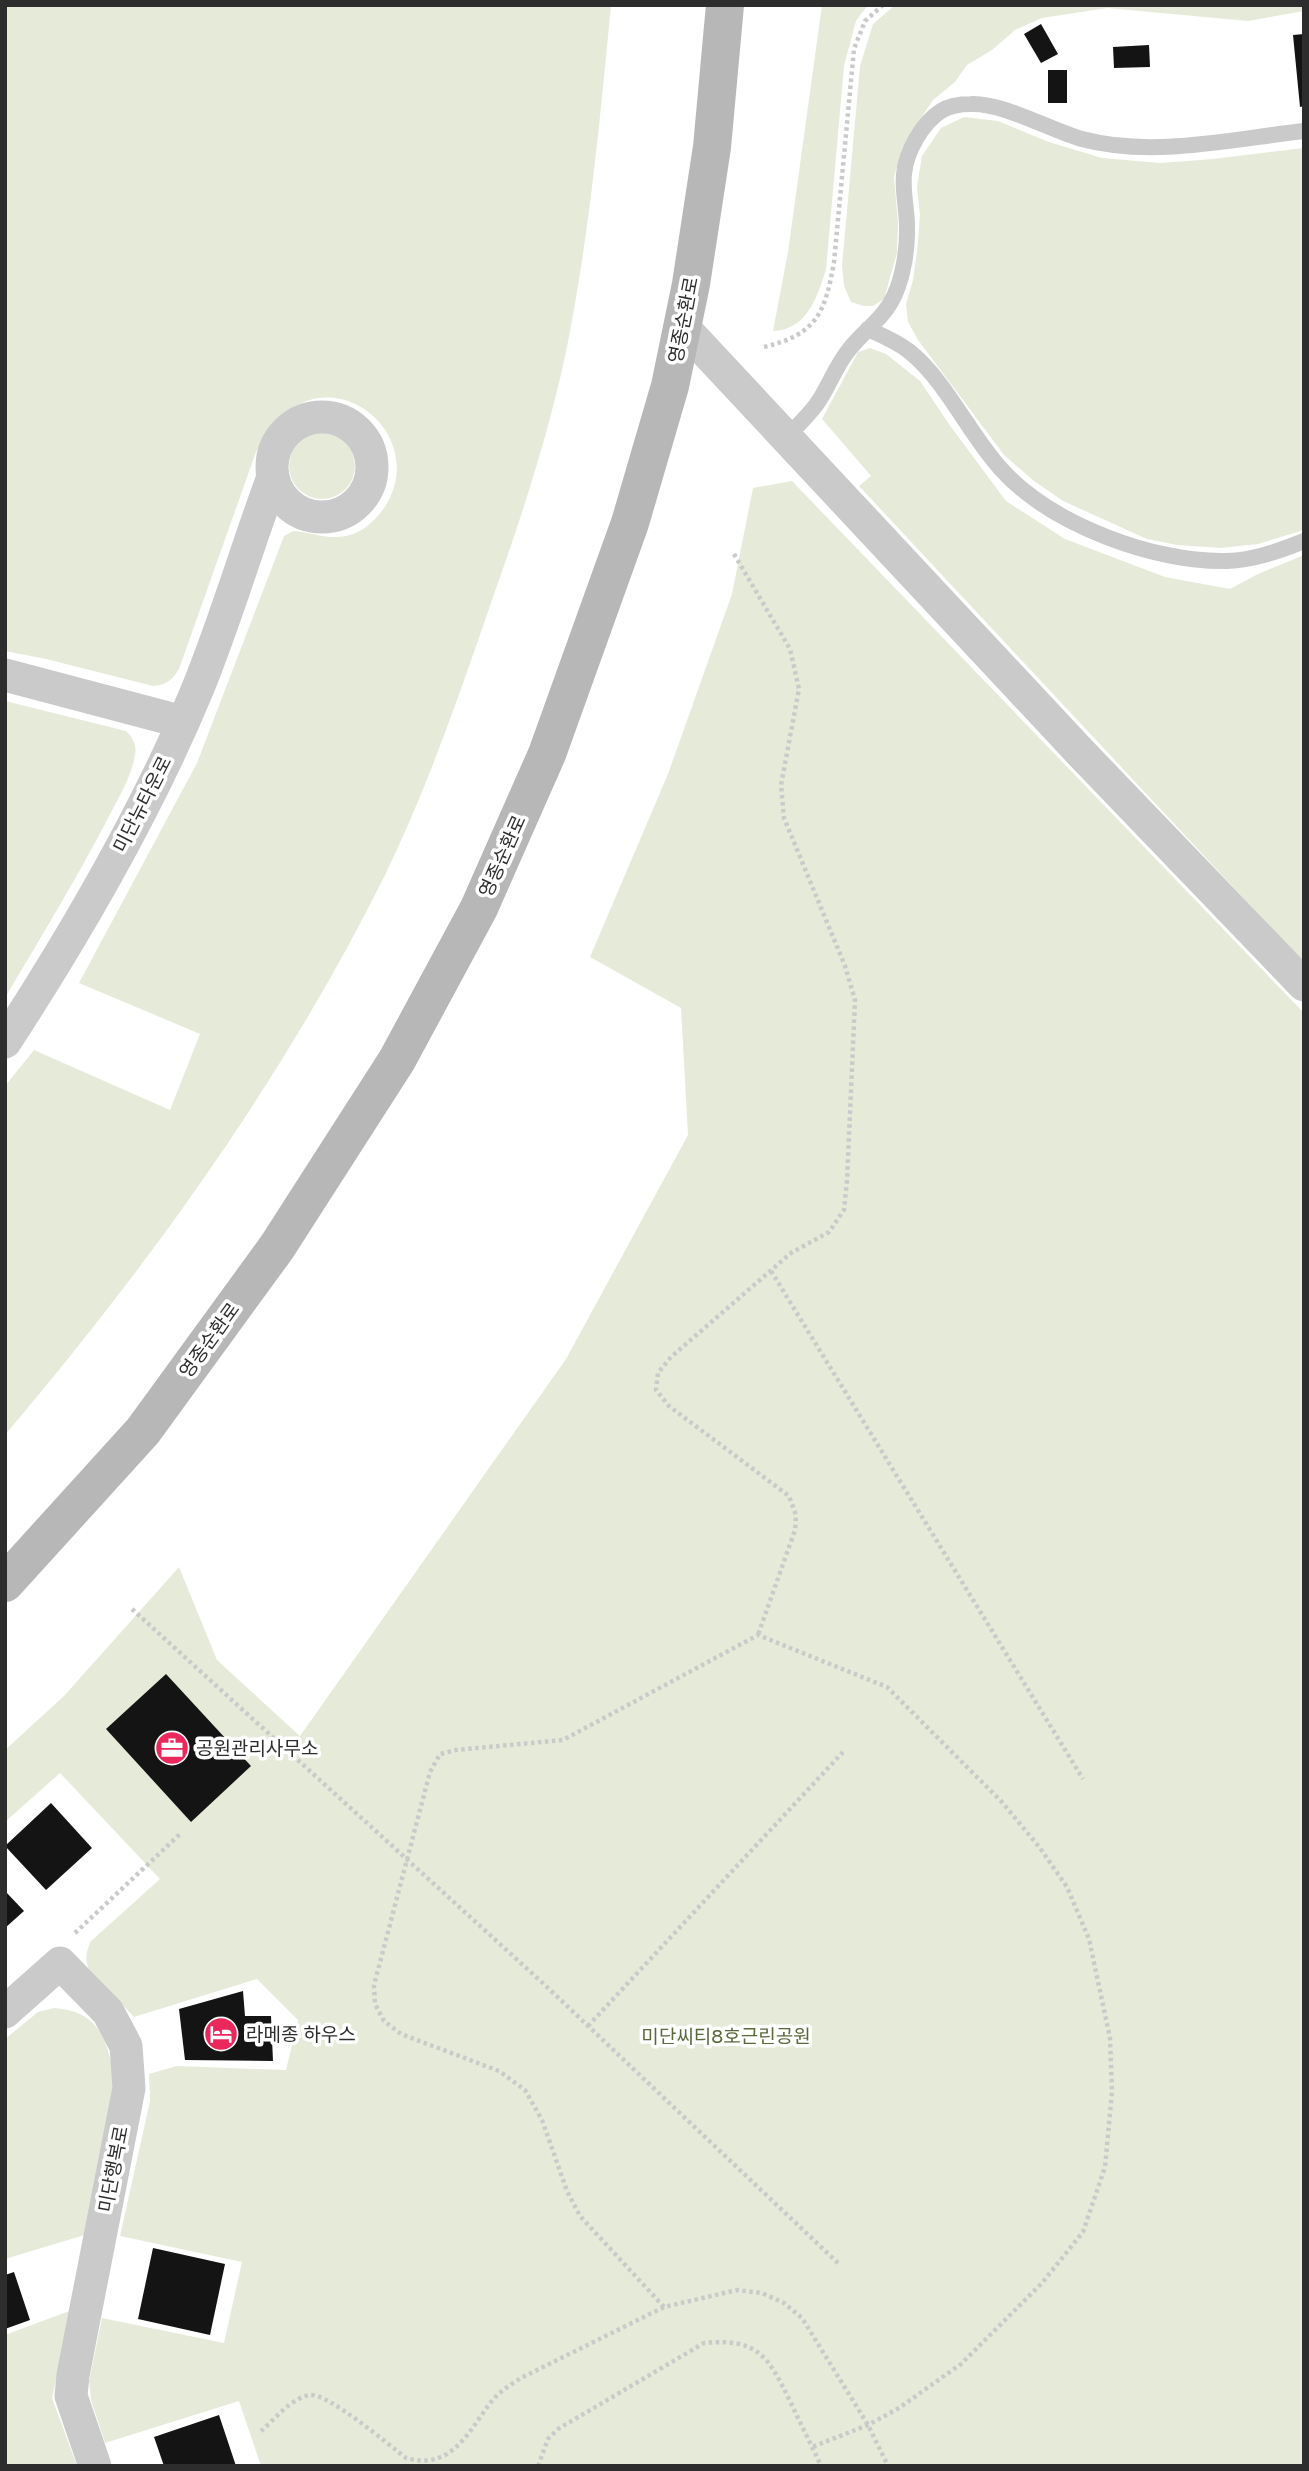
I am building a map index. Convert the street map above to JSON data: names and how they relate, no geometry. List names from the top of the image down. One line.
{"streets":{"main road":["영종순환로"],"street":["미단뉴타운로","미단행복로"]},"parks":["미단씨티8호근린공원"],"places":{"office":["공원관리사무소"],"hotel":["라메종 하우스"]}}
